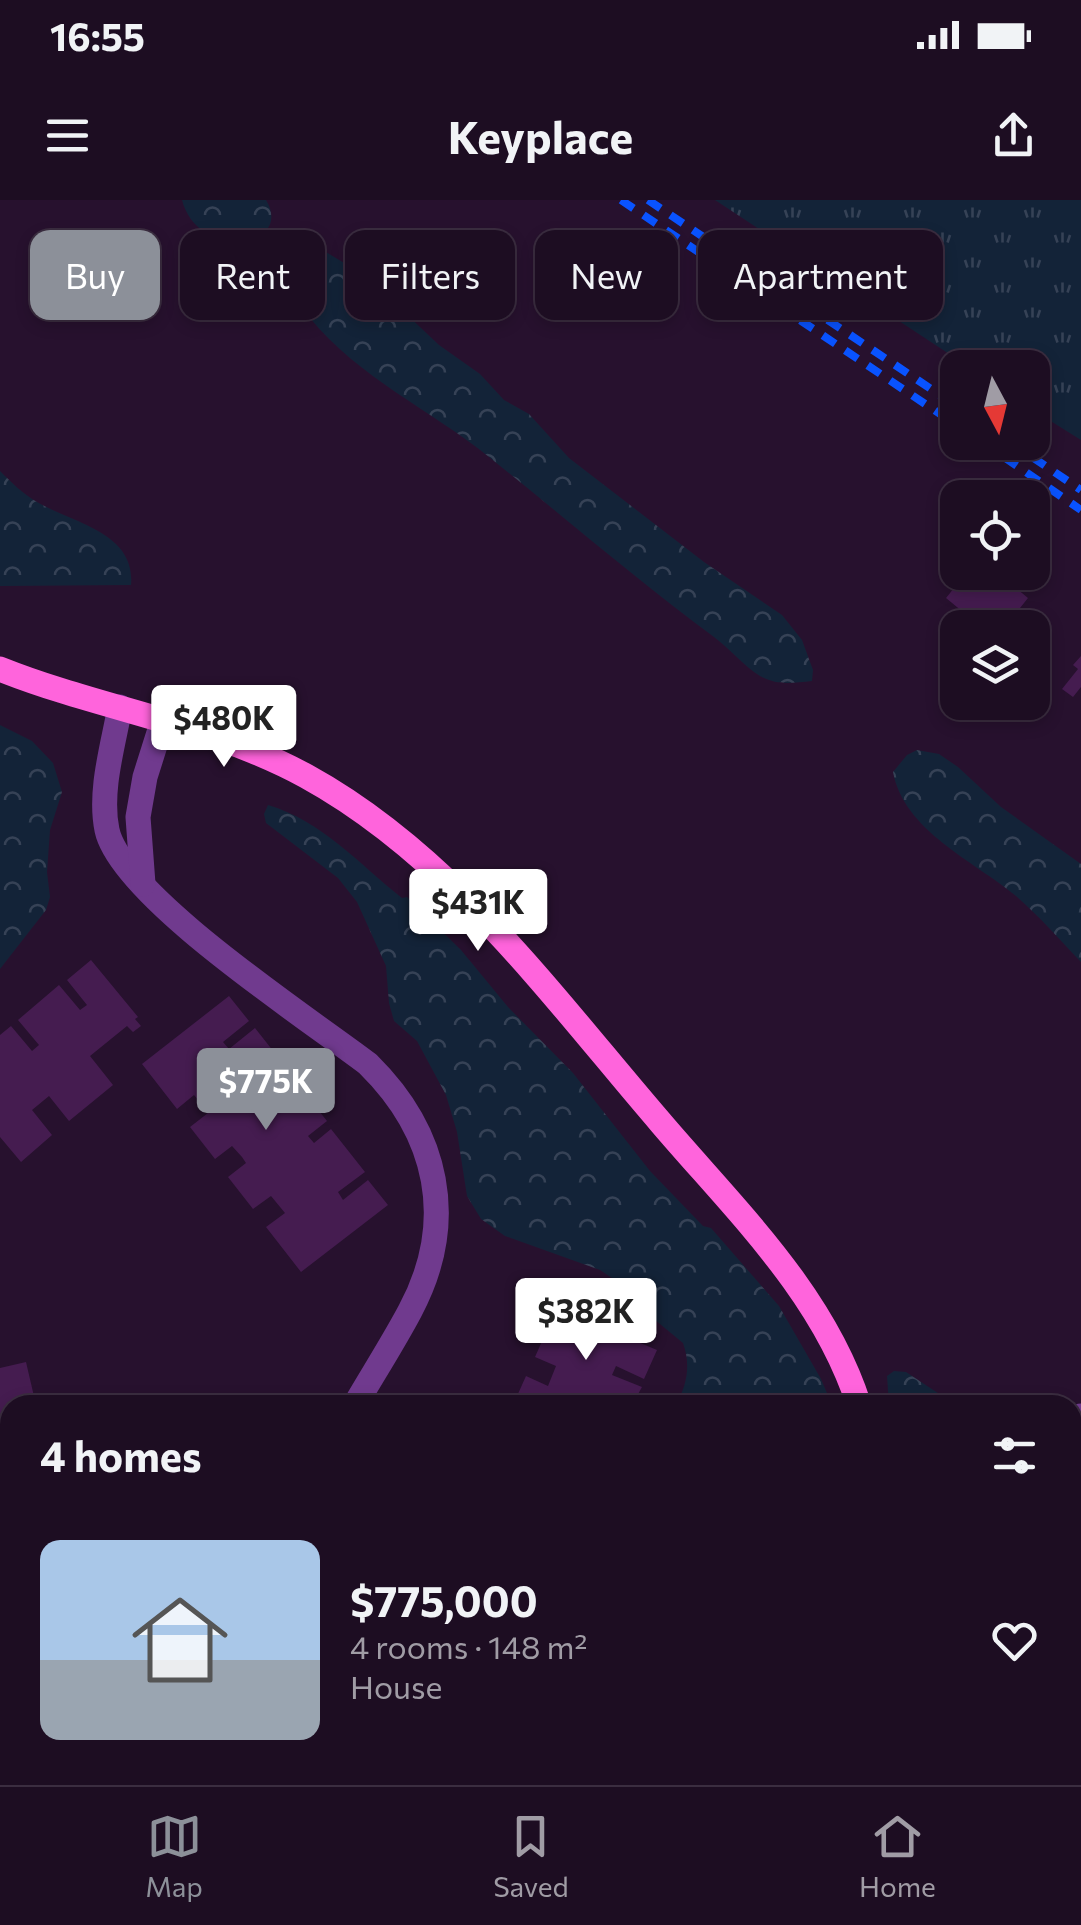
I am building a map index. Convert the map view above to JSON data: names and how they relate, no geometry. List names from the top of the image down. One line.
{"north":"bottom","page":{"status":"16:55","header":"Keyplace","chip":["Buy","Rent","Filters","New","Apartment"],"price":["$480K","$431K","$775K","$382K"],"heading":"4 homes","list":[{"name":"$775,000","note":"4 rooms · 148 m² · House"}],"tabs":["Map","Saved","Home"]}}
